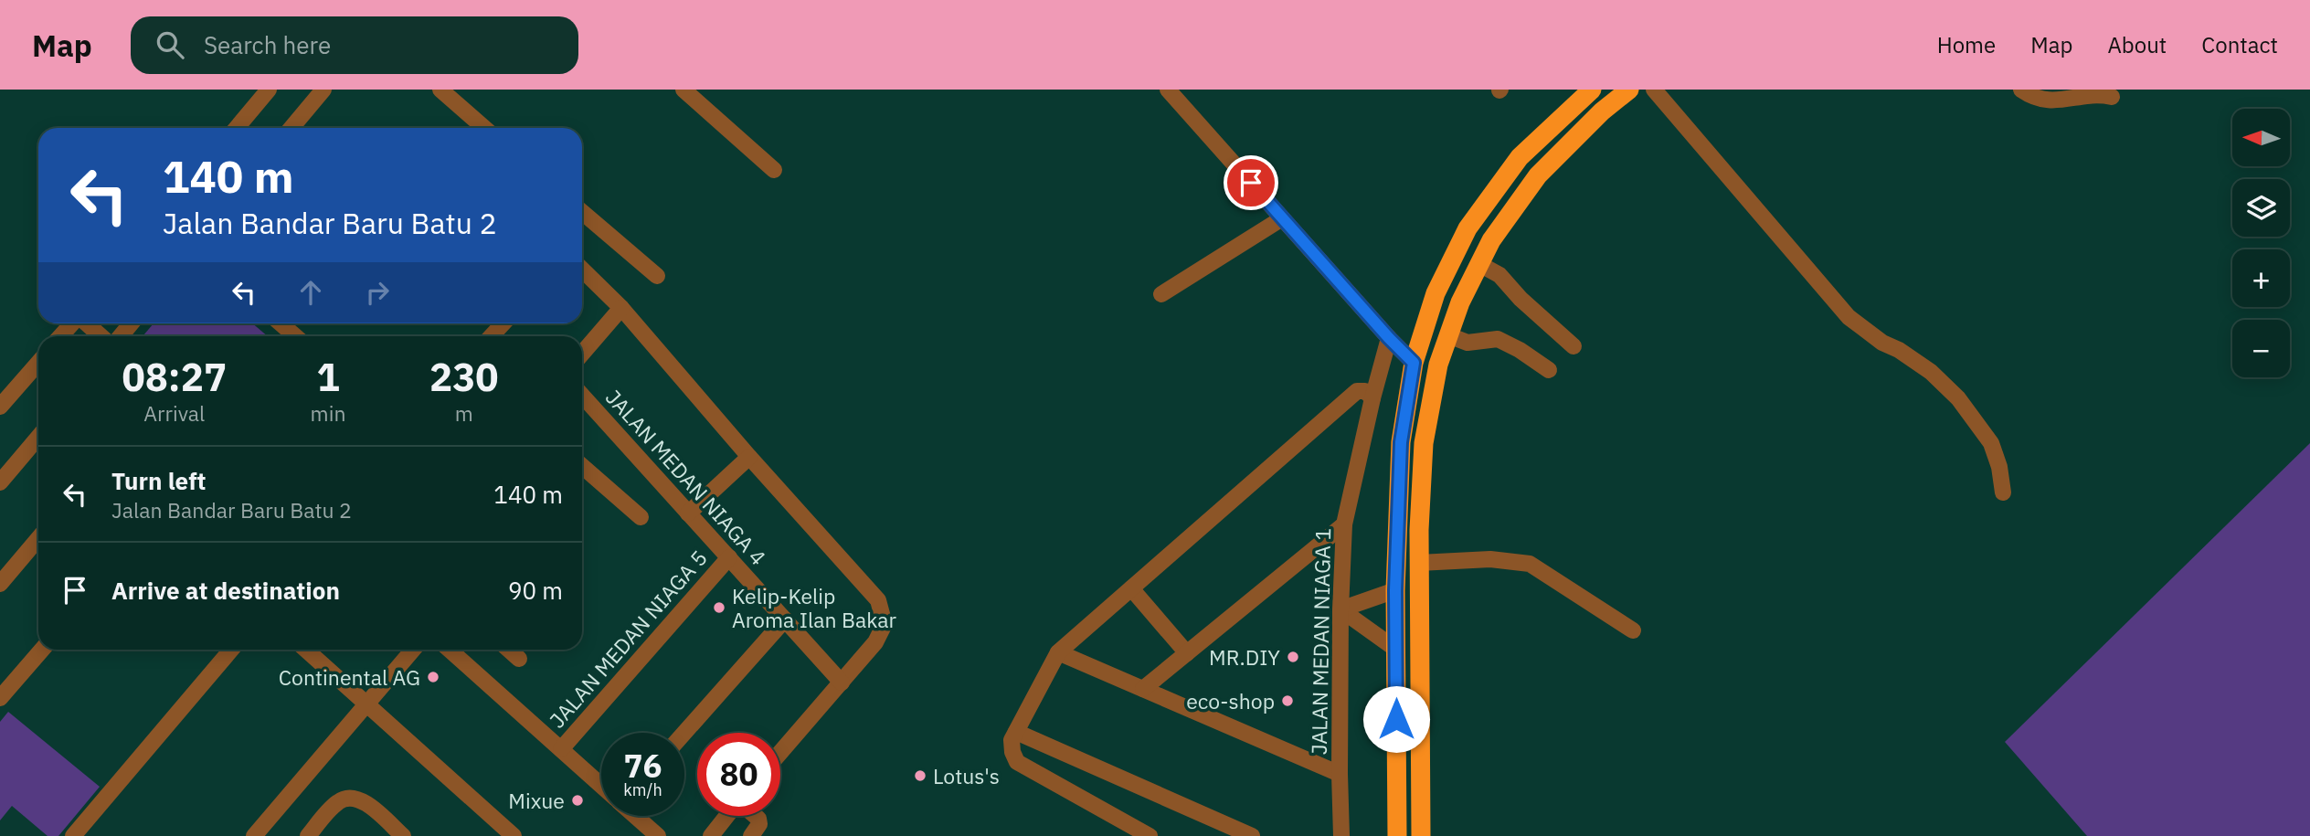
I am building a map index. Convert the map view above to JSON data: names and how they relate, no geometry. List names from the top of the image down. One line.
{"streets":{"street":["JALAN MEDAN NIAGA 4","JALAN MEDAN NIAGA 5","JALAN MEDAN NIAGA 1"]},"crossings":[["JALAN MEDAN NIAGA 4","JALAN MEDAN NIAGA 5"]],"places":["Kelip-Kelip Aroma Ilan Bakar","MR.DIY","Continental AG","eco-shop","Lotus's","Mixue"],"north":"left","page":{"header":"Map","search":"Search here","nav":["Home","Map","About","Contact"],"map_buttons":["+","−"],"turn":["140 m","Jalan Bandar Baru Batu 2"],"eta":["08:27","Arrival","1","min","230","m"],"list":[{"name":"Turn left","note":"Jalan Bandar Baru Batu 2","value":"140 m"},{"name":"Arrive at destination","value":"90 m"}],"speed":"76 km/h","limit":"80"}}
